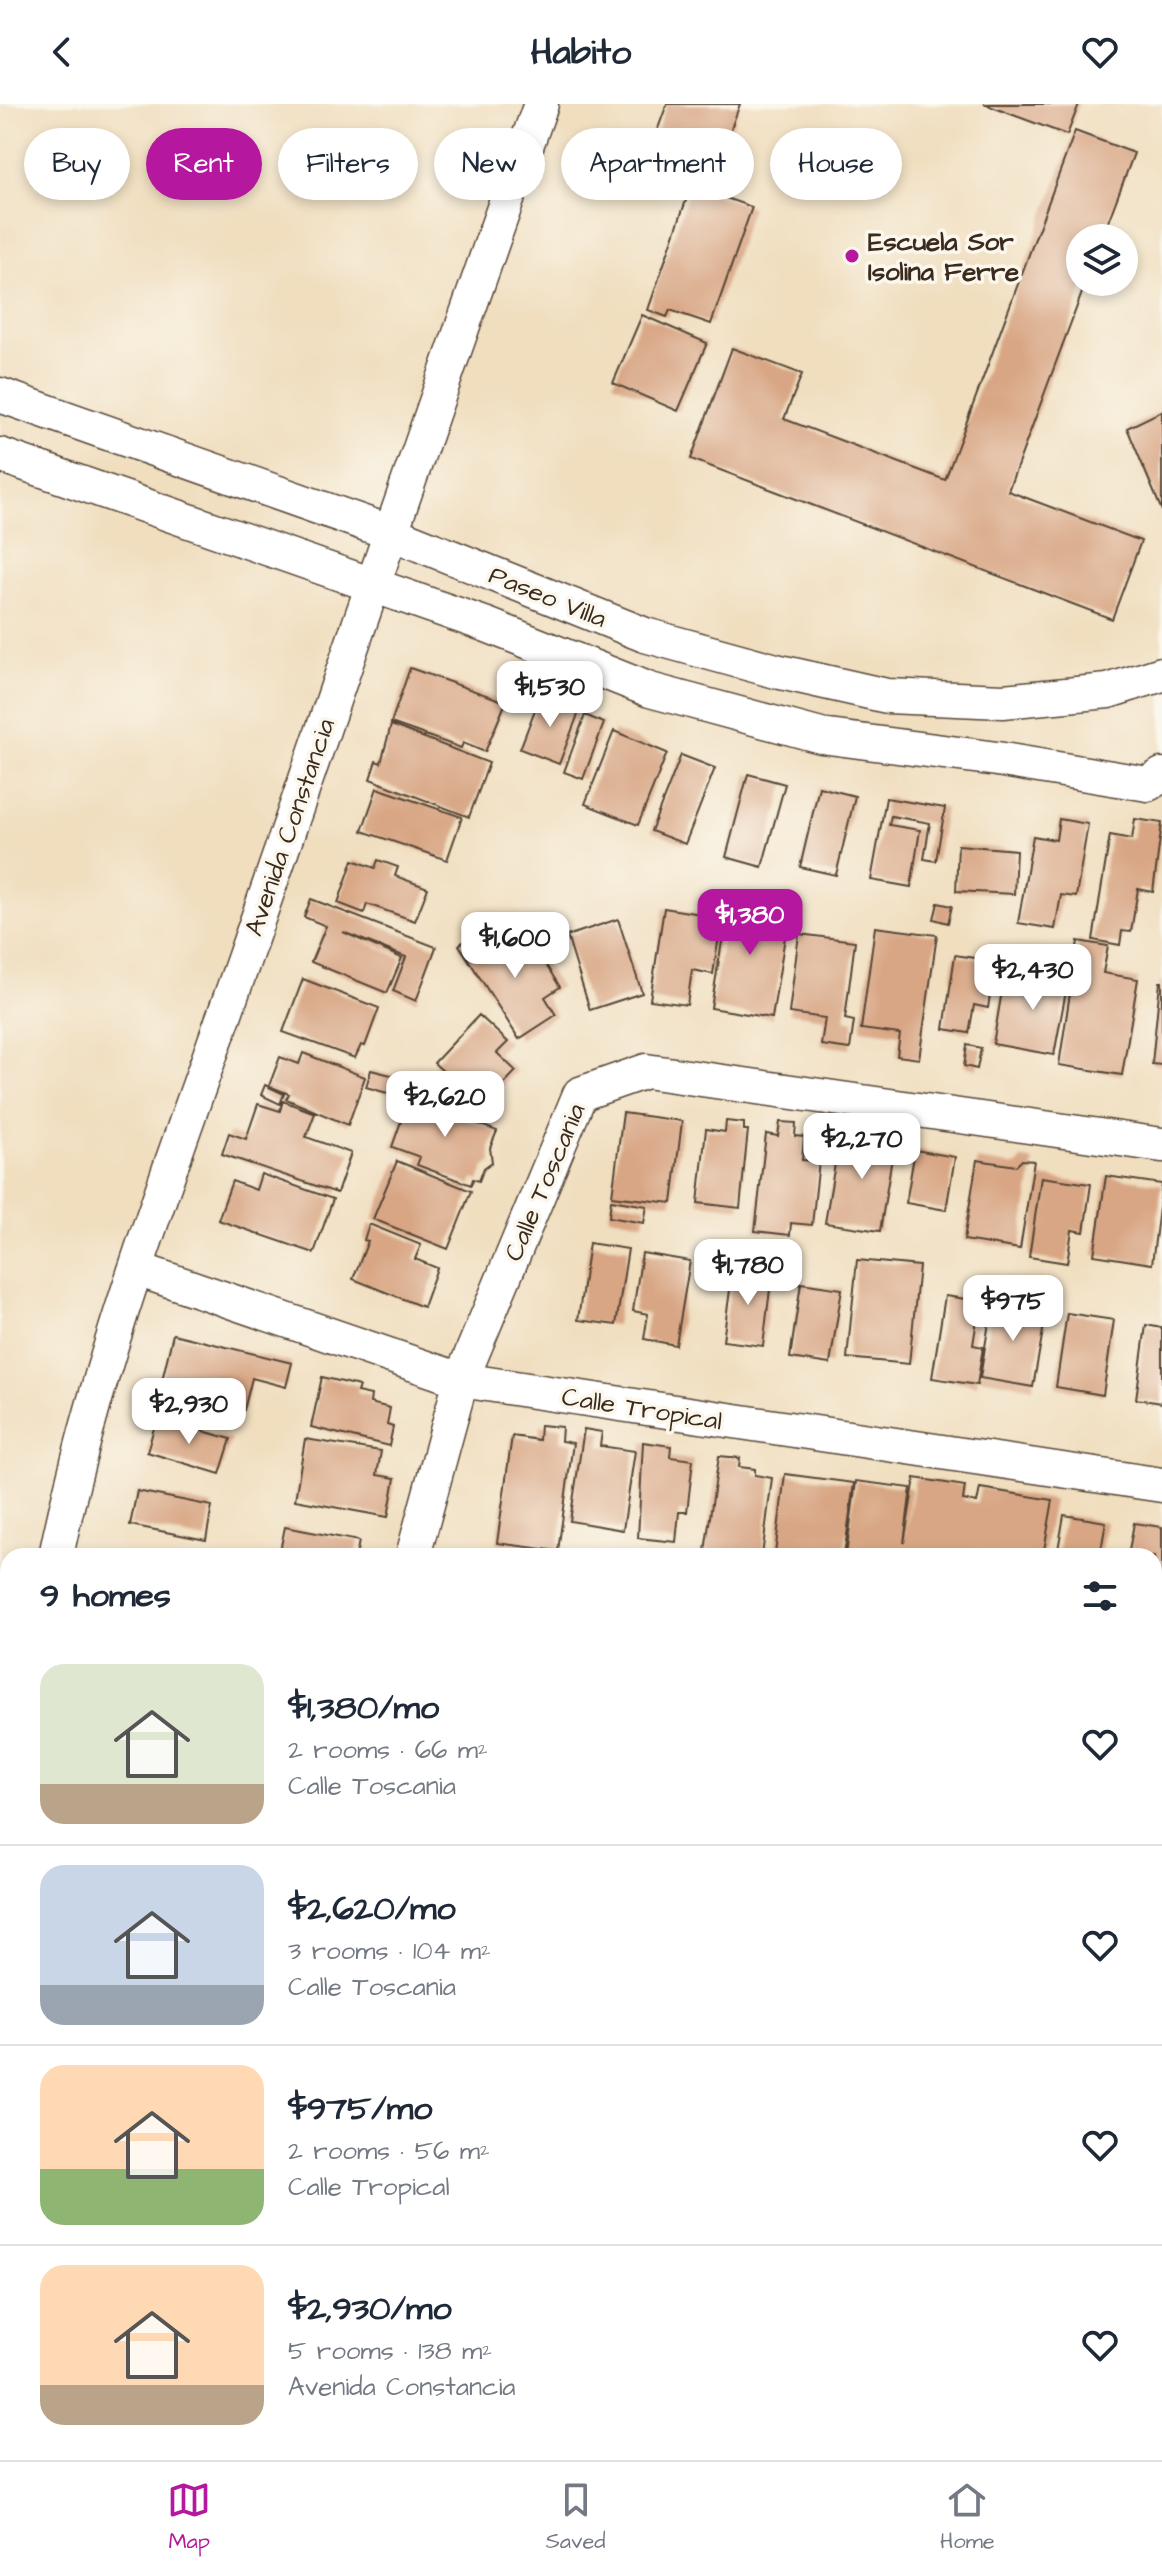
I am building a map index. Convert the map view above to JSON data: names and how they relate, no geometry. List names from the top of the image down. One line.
{"streets":{"street":["Paseo Villa","Avenida Constancia","Calle Toscania","Calle Tropical"]},"crossings":[["Paseo Villa","Avenida Constancia"],["Avenida Constancia","Calle Tropical"],["Calle Toscania","Calle Tropical"]],"places":["Escuela Sor Isolina Ferre"],"page":{"header":"Habito","chip":["Buy","Rent","Filters","New","Apartment","House"],"price":["$1,530","$1,380","$1,600","$2,430","$2,620","$2,270","$1,780","$975","$2,930"],"heading":"9 homes","list":[{"name":"$1,380/mo","note":"2 rooms · 66 m² · Calle Toscania"},{"name":"$2,620/mo","note":"3 rooms · 104 m² · Calle Toscania"},{"name":"$975/mo","note":"2 rooms · 56 m² · Calle Tropical"},{"name":"$2,930/mo","note":"5 rooms · 138 m² · Avenida Constancia"}],"tabs":["Map","Saved","Home"]}}
